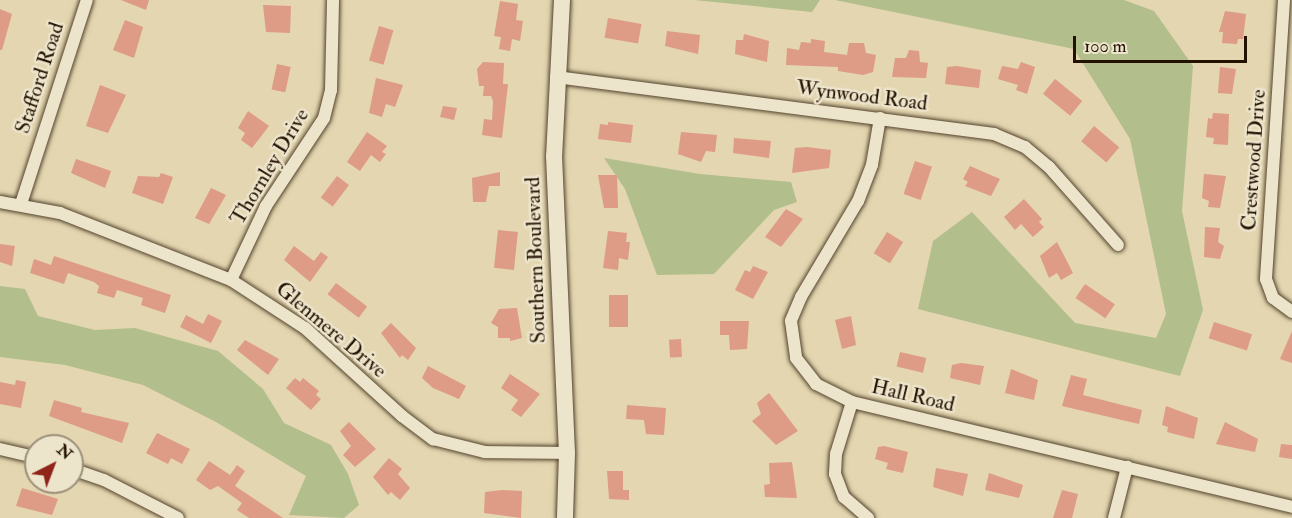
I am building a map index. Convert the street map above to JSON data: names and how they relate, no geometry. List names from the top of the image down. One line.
{"streets":{"main road":["Southern Boulevard"],"street":["Stafford Road","Wynwood Road","Crestwood Drive","Thornley Drive","Glenmere Drive","Hall Road"]},"crossings":[["Stafford Road","Glenmere Drive"],["Wynwood Road","Southern Boulevard"],["Wynwood Road","Hall Road"],["Thornley Drive","Glenmere Drive"],["Southern Boulevard","Glenmere Drive"]],"scale_bar":"100 m","north":"top right"}
